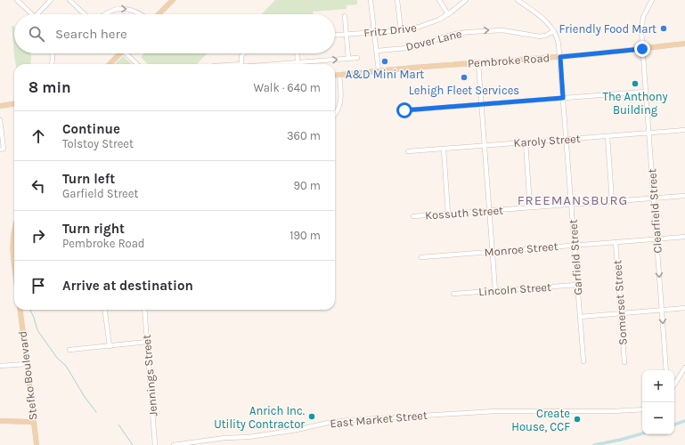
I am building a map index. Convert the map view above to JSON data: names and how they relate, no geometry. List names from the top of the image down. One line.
{"streets":{"main road":["Pembroke Road","Stefko Boulevard"],"street":["Fritz Drive","Dover Lane","Karoly Street","Clearfield Street","Kossuth Street","Monroe Street","Garfield Street","Lincoln Street","Somerset Street","Jennings Street","East Market Street"]},"crossings":[["Dover Lane","Garfield Street"],["Pembroke Road","Clearfield Street"],["Pembroke Road","Garfield Street"],["Karoly Street","Clearfield Street"],["Karoly Street","Garfield Street"],["Clearfield Street","Kossuth Street"],["Clearfield Street","Monroe Street"],["Kossuth Street","Garfield Street"],["Monroe Street","Garfield Street"],["Monroe Street","Somerset Street"],["Garfield Street","Lincoln Street"]],"one_way":["Dover Lane","Clearfield Street"],"districts":["FREEMANSBURG"],"places":["Friendly Food Mart","A&D Mini Mart","Lehigh Fleet Services","The Anthony Building","Anrich Inc. Utility Contractor","Create House, CCF"],"page":{"search":"Search here","heading":["8 min","Walk · 640 m"],"list":[["Continue","Tolstoy Street","360 m"],["Turn left","Garfield Street","90 m"],["Turn right","Pembroke Road","190 m"],"Arrive at destination"],"map_buttons":["+","−"]}}
